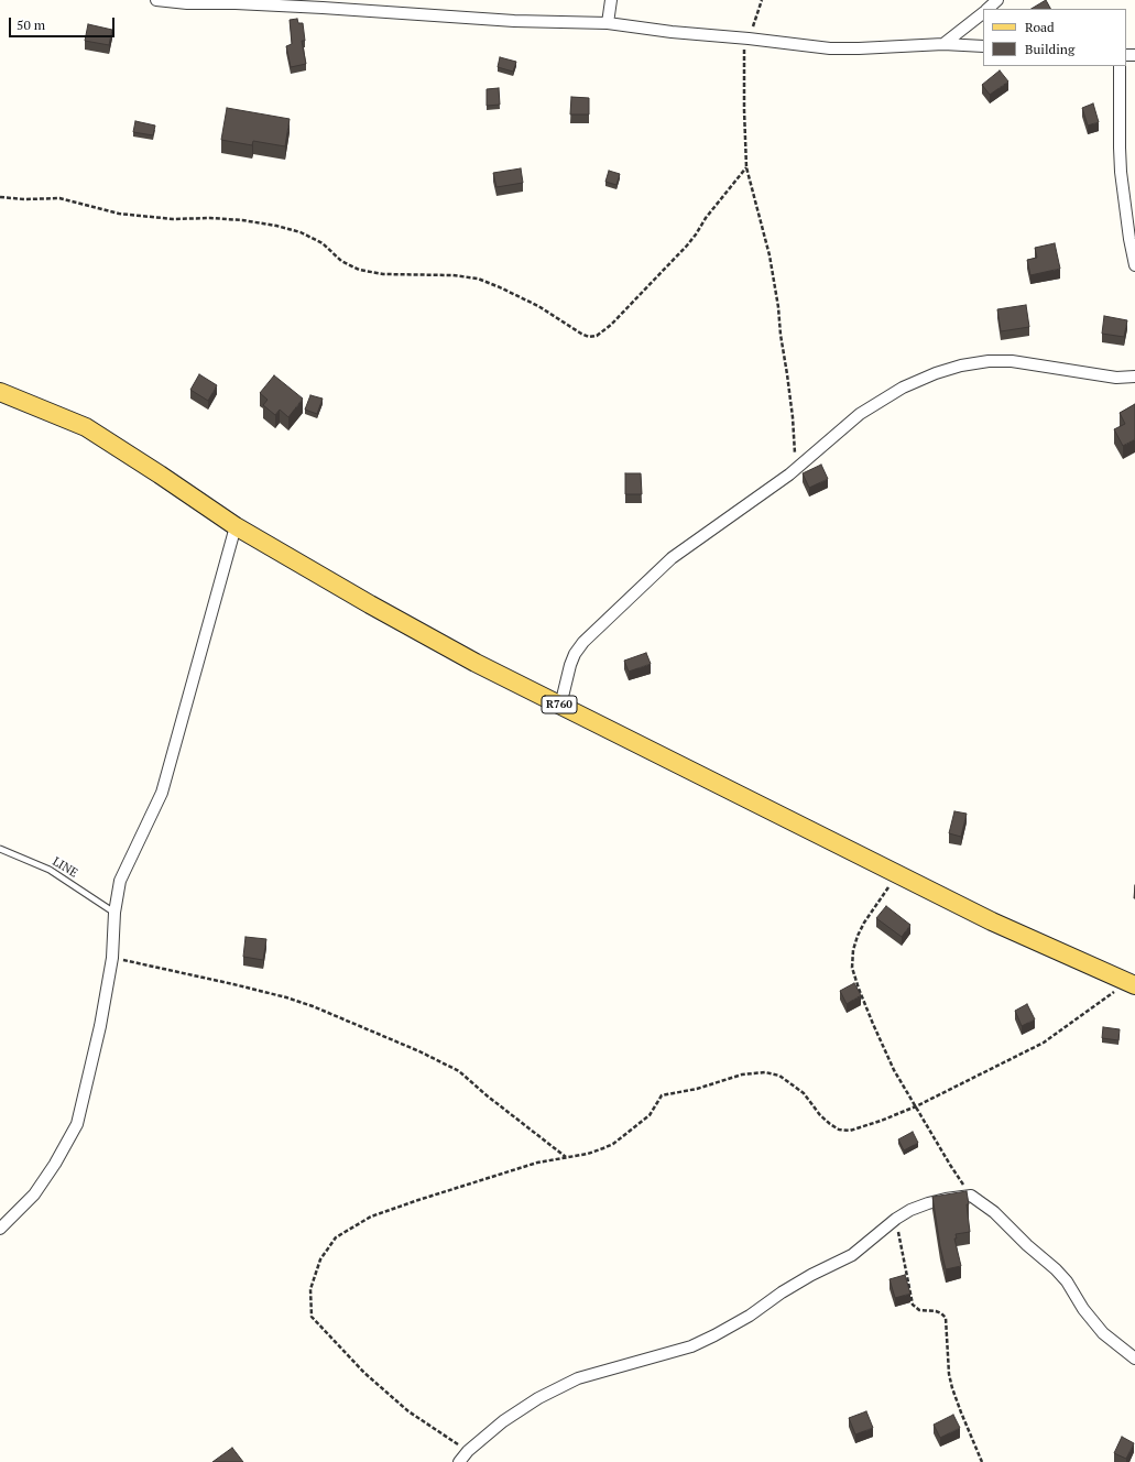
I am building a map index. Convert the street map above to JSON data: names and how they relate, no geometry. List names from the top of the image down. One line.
{"streets":{"main road":["R760"],"lane":["LINE"]},"legend":["Road","Building"],"scale_bar":"50 m"}
